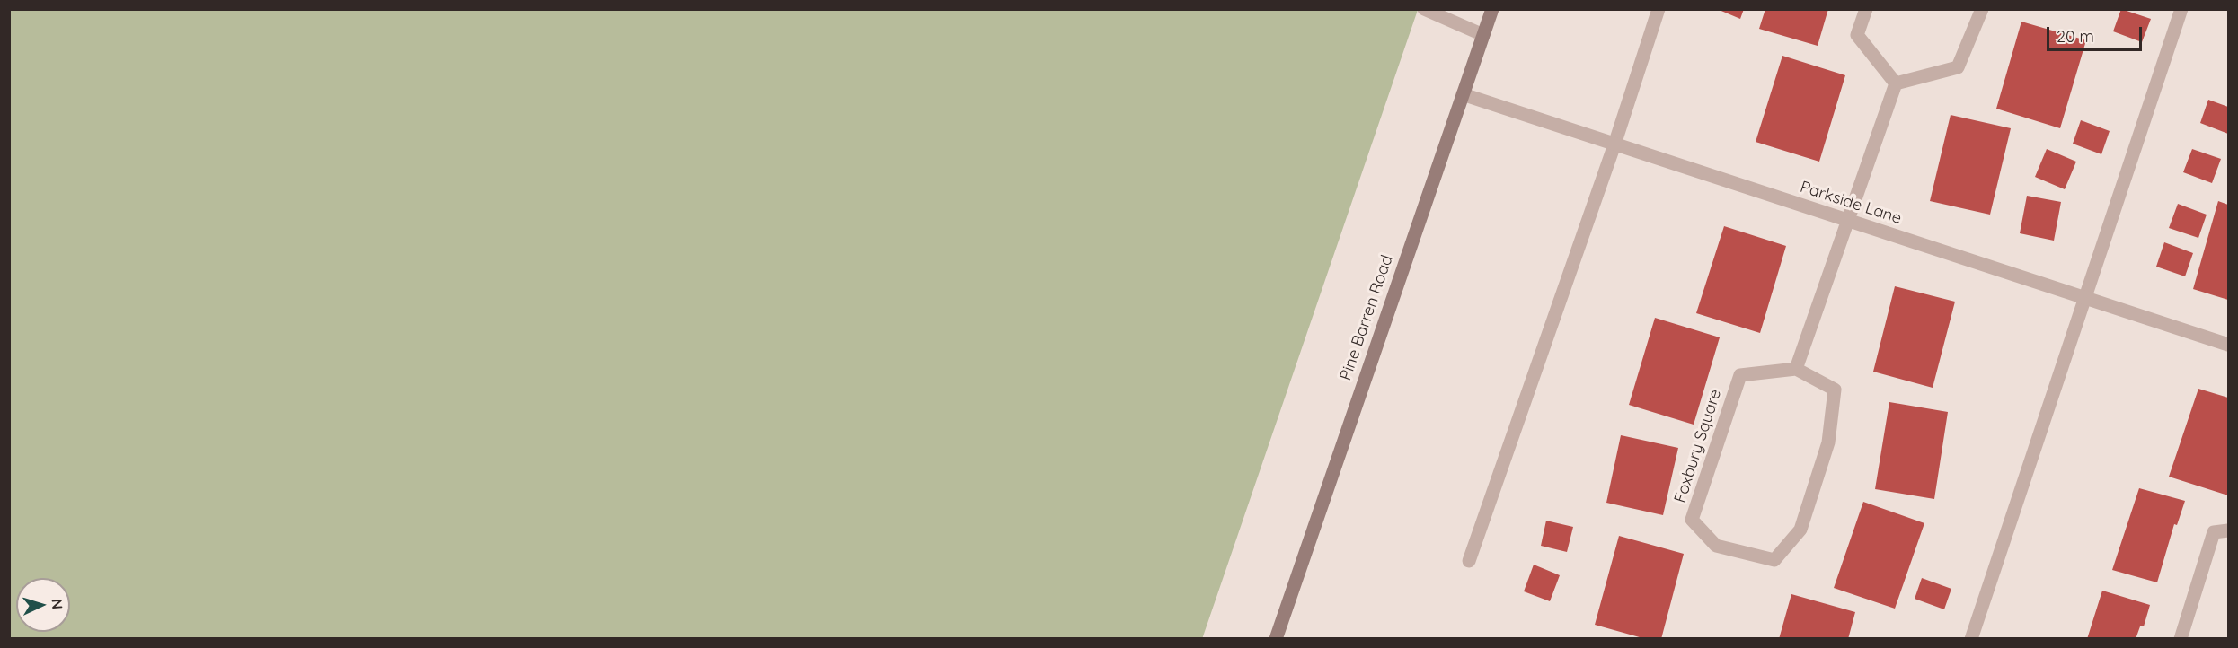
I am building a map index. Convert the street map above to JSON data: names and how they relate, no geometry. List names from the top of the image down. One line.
{"streets":{"main road":["Pine Barren Road"],"street":["Parkside Lane","Foxbury Square"]},"crossings":[["Parkside Lane","Pine Barren Road"]],"scale_bar":"20 m","north":"right"}
